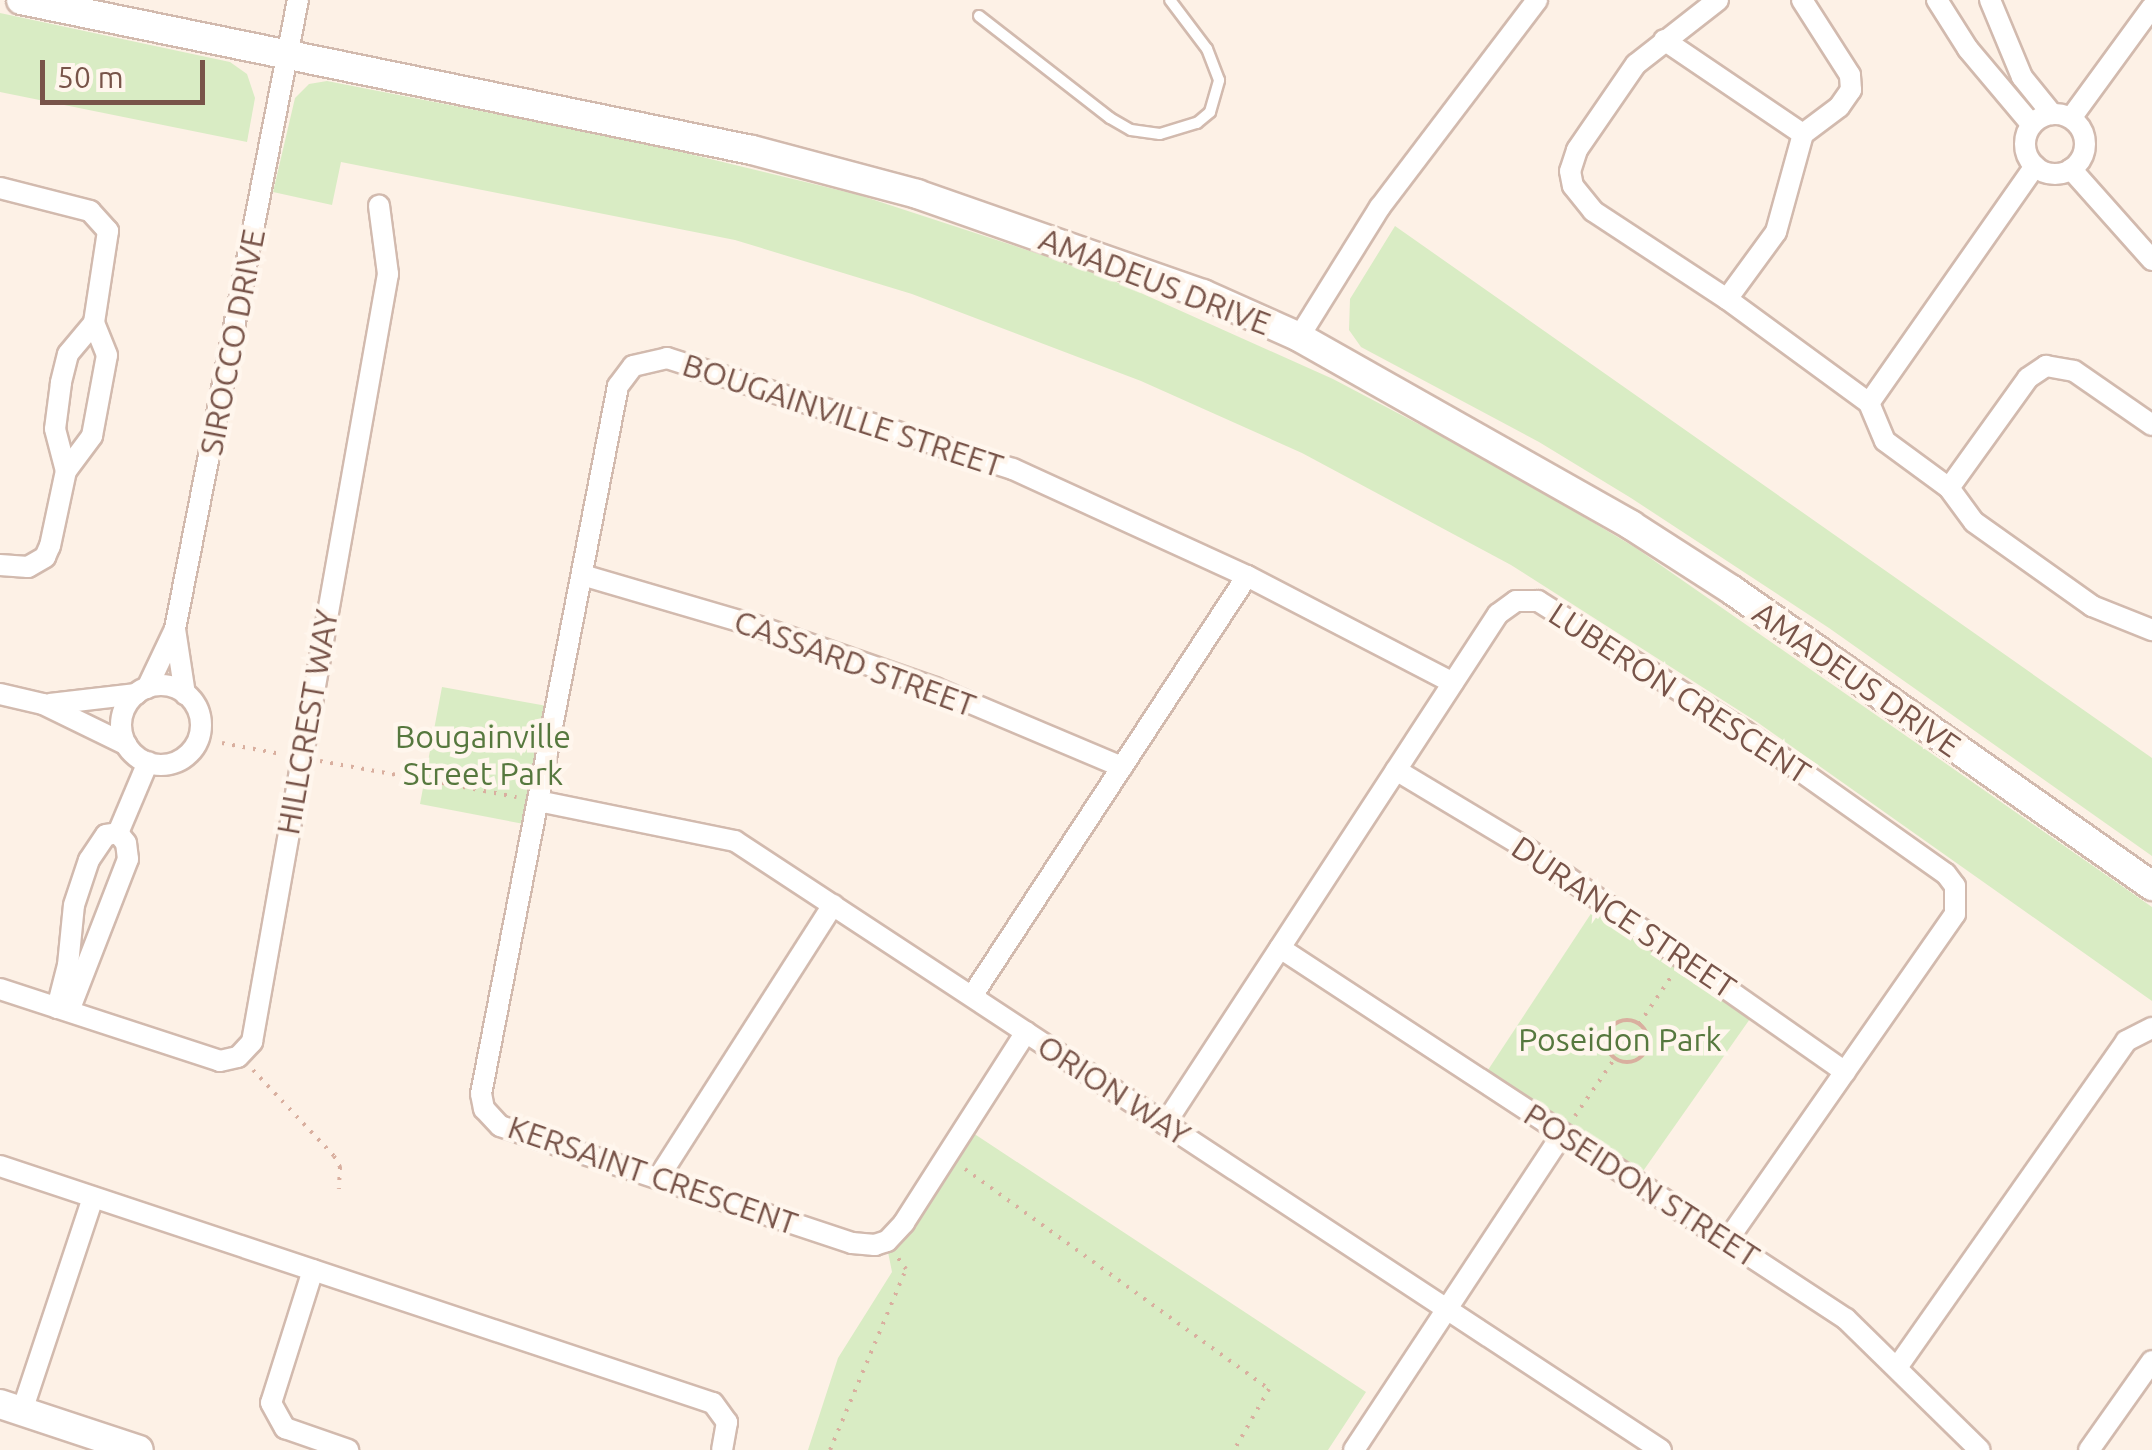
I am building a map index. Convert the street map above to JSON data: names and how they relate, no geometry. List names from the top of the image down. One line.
{"streets":{"street":["AMADEUS DRIVE","SIROCCO DRIVE","BOUGAINVILLE STREET","CASSARD STREET","LUBERON CRESCENT","HILLCREST WAY","DURANCE STREET","ORION WAY","KERSAINT CRESCENT","POSEIDON STREET"]},"crossings":[["AMADEUS DRIVE","SIROCCO DRIVE"],["BOUGAINVILLE STREET","CASSARD STREET"],["BOUGAINVILLE STREET","LUBERON CRESCENT"],["BOUGAINVILLE STREET","ORION WAY"],["BOUGAINVILLE STREET","KERSAINT CRESCENT"],["LUBERON CRESCENT","DURANCE STREET"],["LUBERON CRESCENT","ORION WAY"],["LUBERON CRESCENT","POSEIDON STREET"],["ORION WAY","KERSAINT CRESCENT"]],"parks":["Bougainville Street Park","Poseidon Park"],"scale_bar":"50 m"}
